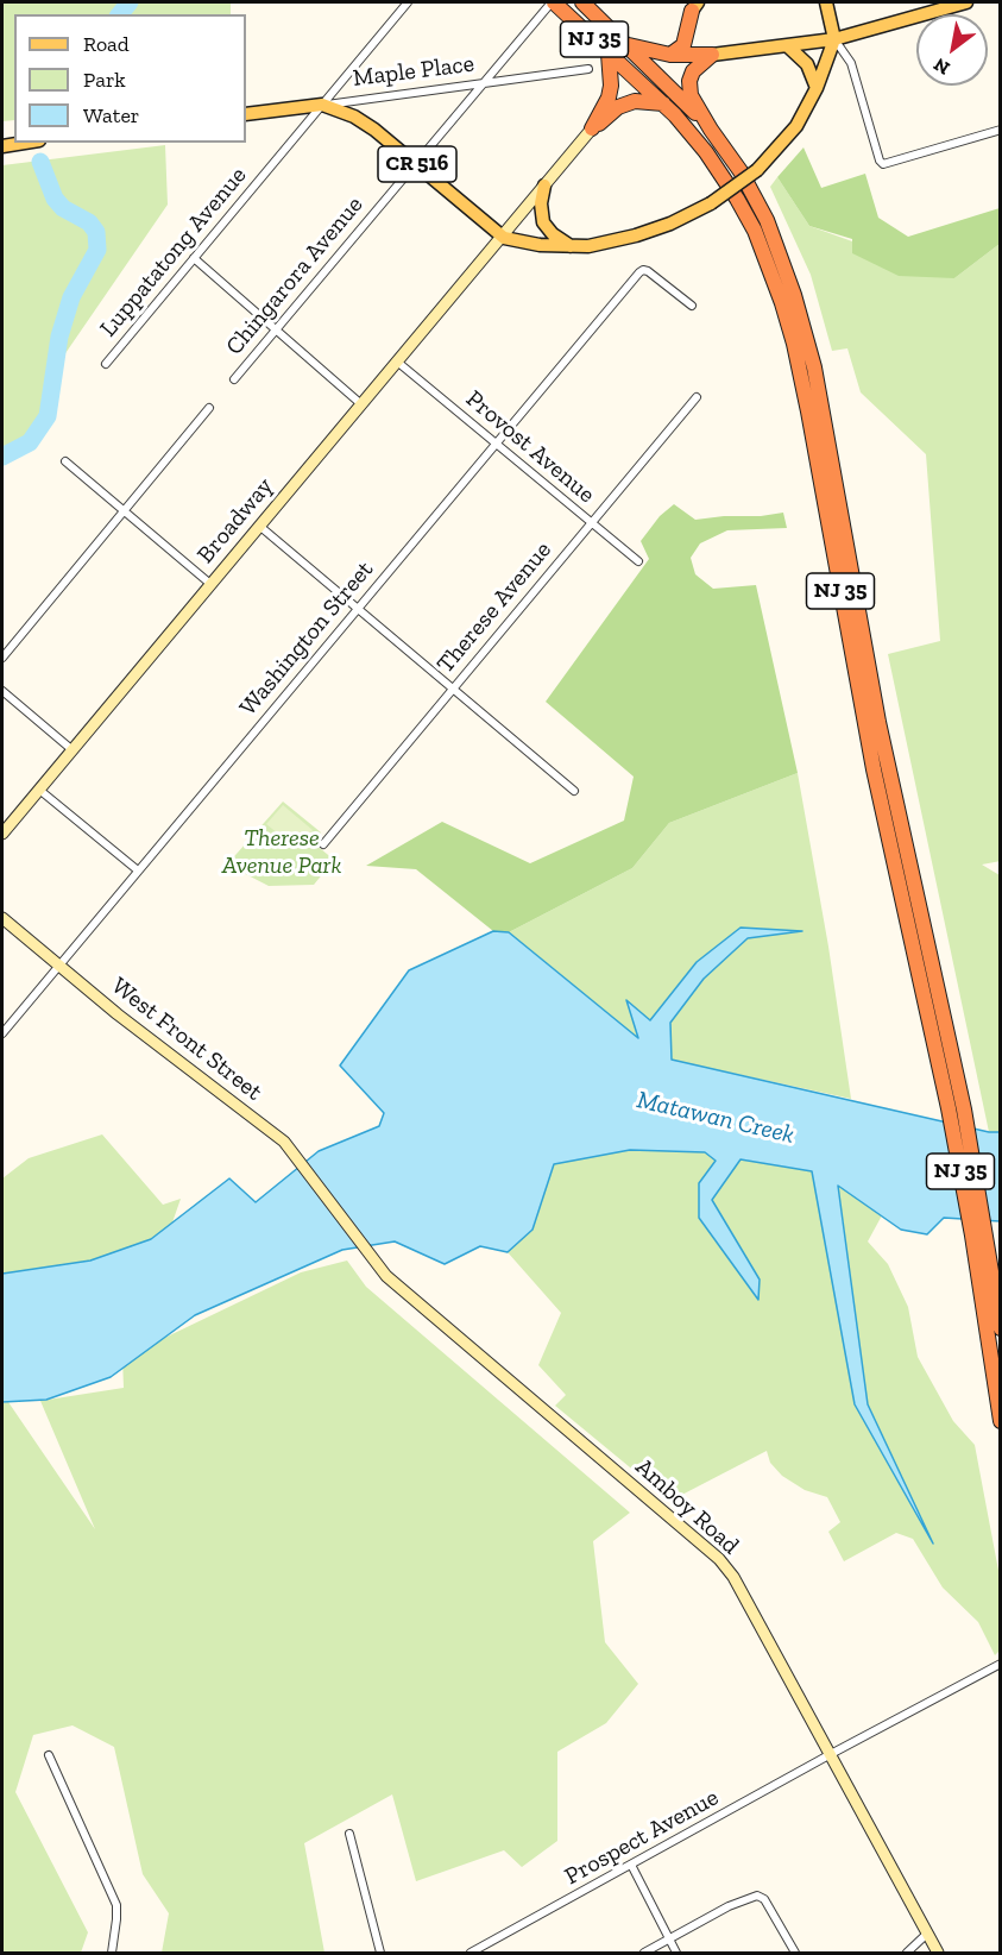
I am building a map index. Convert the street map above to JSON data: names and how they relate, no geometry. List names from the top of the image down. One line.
{"streets":{"highway":["NJ 35"],"main road":["Maple Place","CR 516","Broadway","West Front Street","Amboy Road"],"street":["Luppatatong Avenue","Chingarora Avenue","Provost Avenue","Therese Avenue","Washington Street","Prospect Avenue"]},"crossings":[["NJ 35","Chingarora Avenue"],["Maple Place","CR 516"],["Maple Place","Luppatatong Avenue"],["Maple Place","Chingarora Avenue"],["CR 516","Luppatatong Avenue"],["CR 516","Chingarora Avenue"],["CR 516","Broadway"],["Provost Avenue","Broadway"],["Provost Avenue","Therese Avenue"],["Provost Avenue","Washington Street"],["Washington Street","West Front Street"],["West Front Street","Amboy Road"],["Amboy Road","Prospect Avenue"]],"water":["Matawan Creek"],"parks":["Therese Avenue Park"],"legend":["Road","Park","Water"],"north":"bottom left"}
